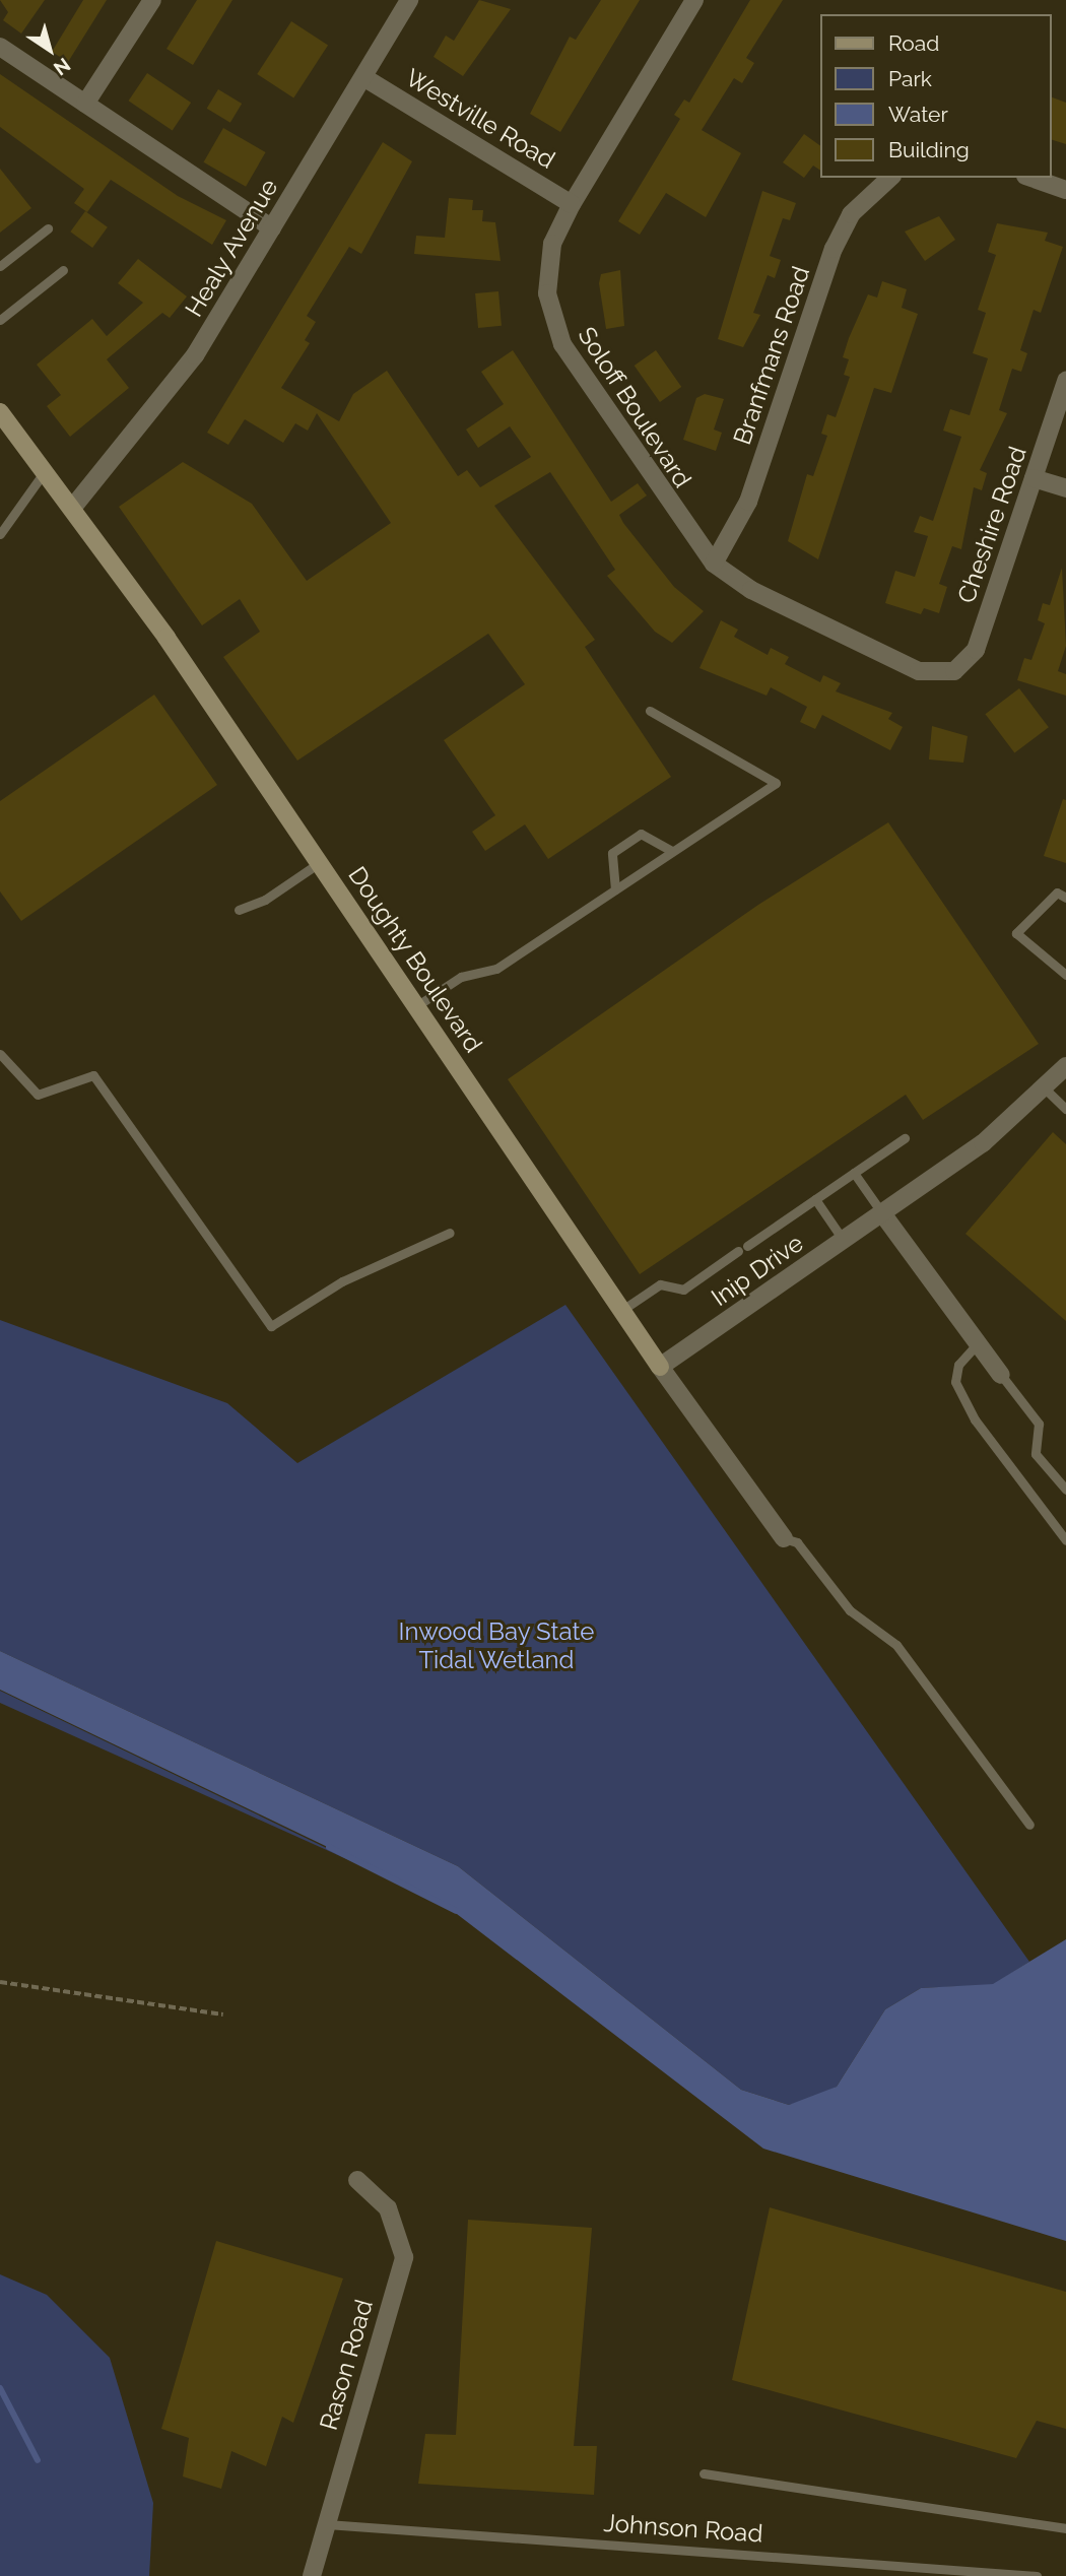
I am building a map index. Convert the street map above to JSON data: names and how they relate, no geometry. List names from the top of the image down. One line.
{"streets":{"main road":["Doughty Boulevard"],"street":["Westville Road","Healy Avenue","Branfmans Road","Soloff Boulevard","Cheshire Road","Inip Drive","Rason Road"],"lane":["Johnson Road"]},"crossings":[["Westville Road","Healy Avenue"],["Westville Road","Soloff Boulevard"],["Healy Avenue","Doughty Boulevard"],["Branfmans Road","Soloff Boulevard"],["Soloff Boulevard","Cheshire Road"],["Doughty Boulevard","Inip Drive"],["Rason Road","Johnson Road"]],"parks":["Inwood Bay State Tidal Wetland"],"legend":["Road","Park","Water","Building"],"north":"bottom right"}
